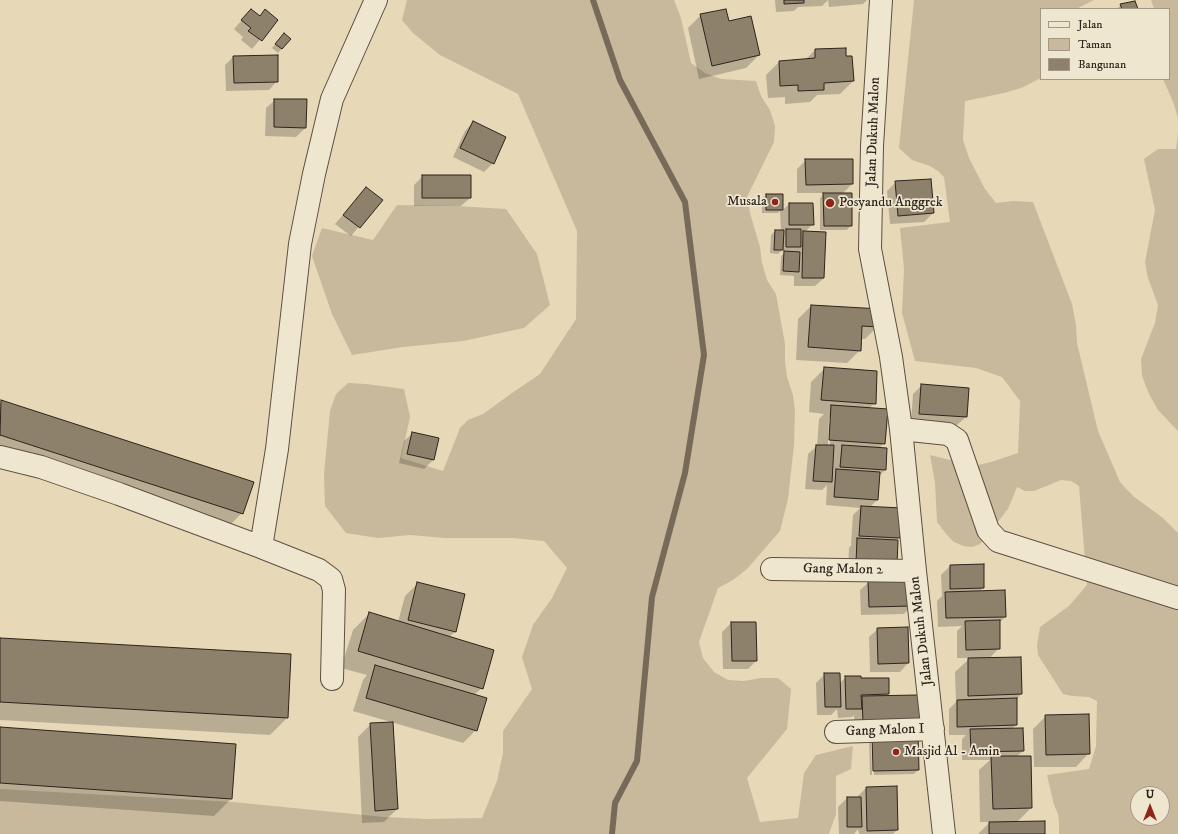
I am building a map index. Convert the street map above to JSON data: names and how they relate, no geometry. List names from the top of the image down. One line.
{"streets":{"street":["Jalan Dukuh Malon","Gang Malon 2","Gang Malon I"]},"crossings":[["Jalan Dukuh Malon","Gang Malon 2"],["Jalan Dukuh Malon","Gang Malon I"]],"places":["Musala","Posyandu Anggrek","Masjid Al - Amin"],"legend":["Jalan","Taman","Bangunan"],"north":"top"}
